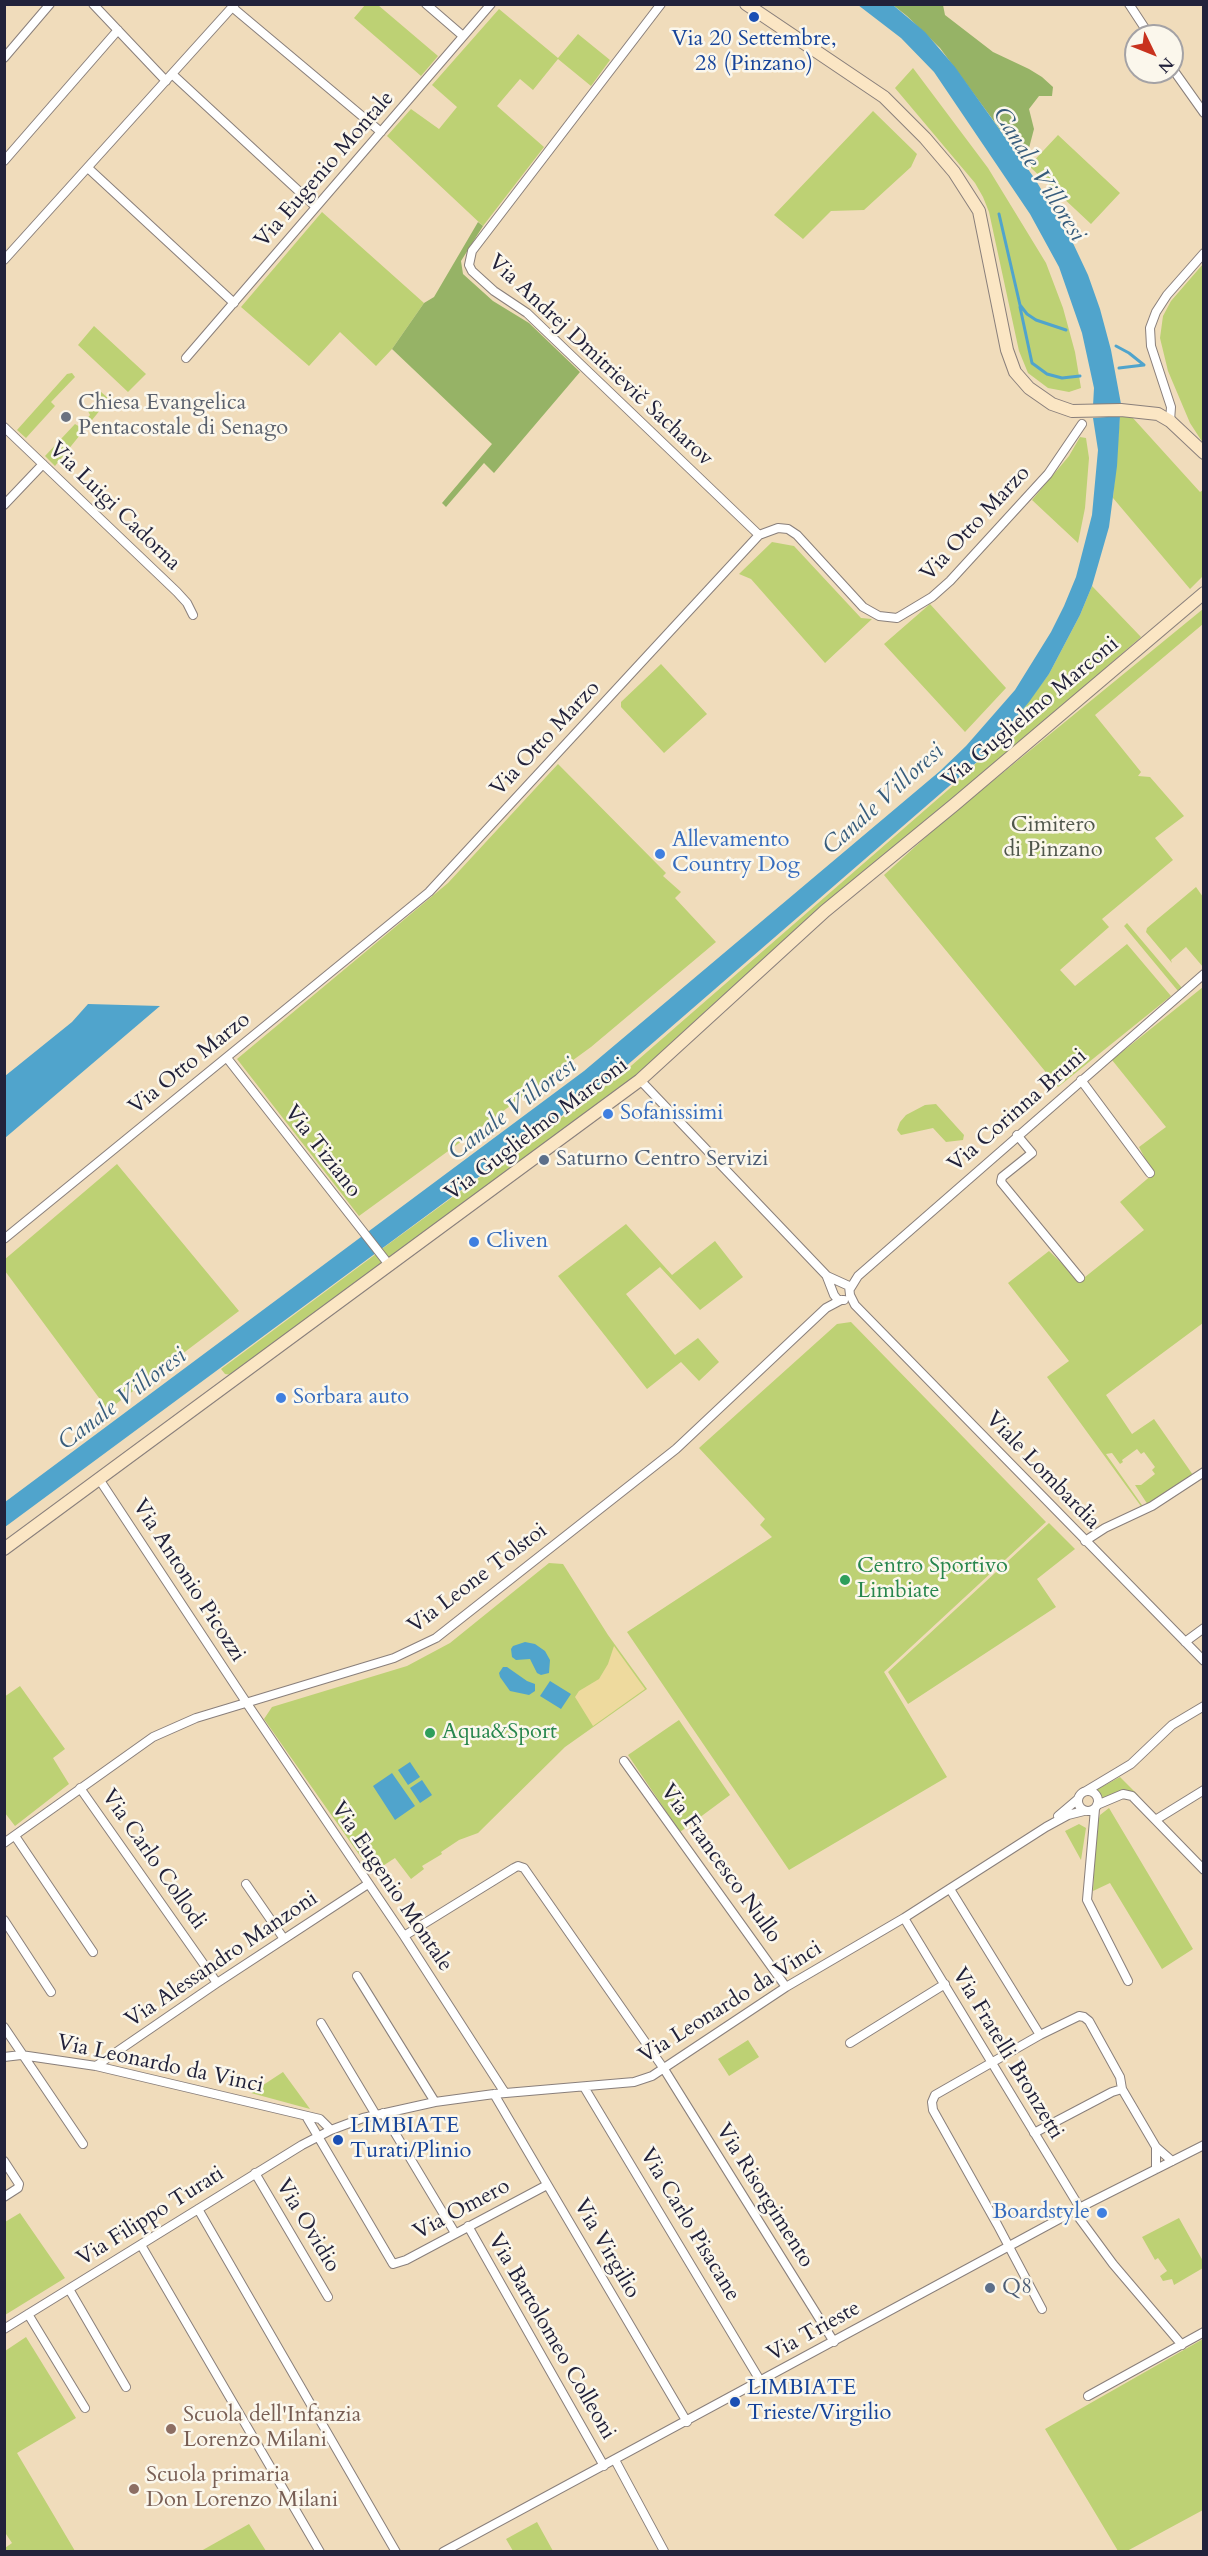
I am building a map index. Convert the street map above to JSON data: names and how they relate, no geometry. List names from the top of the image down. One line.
{"streets":{"street":["Via Eugenio Montale","Via Andrej Dmitrievič Sacharov","Via Luigi Cadorna","Via Otto Marzo","Via Guglielmo Marconi","Via Corinna Bruni","Via Tiziano","Viale Lombardia","Via Leone Tolstoi","Via Antonio Picozzi","Via Carlo Collodi","Via Francesco Nullo","Via Alessandro Manzoni","Via Leonardo da Vinci","Via Fratelli Bronzetti","Via Risorgimento","Via Omero","Via Filippo Turati","Via Carlo Pisacane","Via Ovidio","Via Virgilio","Via Trieste","Via Bartolomeo Colleoni"]},"crossings":[["Via Eugenio Montale","Via Leone Tolstoi"],["Via Eugenio Montale","Via Antonio Picozzi"],["Via Eugenio Montale","Via Alessandro Manzoni"],["Via Eugenio Montale","Via Leonardo da Vinci"],["Via Eugenio Montale","Via Risorgimento"],["Via Andrej Dmitrievič Sacharov","Via Otto Marzo"],["Via Otto Marzo","Via Tiziano"],["Via Guglielmo Marconi","Via Tiziano"],["Via Guglielmo Marconi","Via Antonio Picozzi"],["Via Corinna Bruni","Viale Lombardia"],["Via Corinna Bruni","Via Leone Tolstoi"],["Viale Lombardia","Via Leone Tolstoi"],["Via Leone Tolstoi","Via Antonio Picozzi"],["Via Leone Tolstoi","Via Carlo Collodi"],["Via Carlo Collodi","Via Alessandro Manzoni"],["Via Francesco Nullo","Via Leonardo da Vinci"],["Via Alessandro Manzoni","Via Leonardo da Vinci"],["Via Leonardo da Vinci","Via Fratelli Bronzetti"],["Via Leonardo da Vinci","Via Risorgimento"],["Via Leonardo da Vinci","Via Omero"],["Via Leonardo da Vinci","Via Filippo Turati"],["Via Leonardo da Vinci","Via Carlo Pisacane"],["Via Leonardo da Vinci","Via Virgilio"],["Via Fratelli Bronzetti","Via Trieste"],["Via Risorgimento","Via Trieste"],["Via Omero","Via Filippo Turati"],["Via Omero","Via Virgilio"],["Via Omero","Via Bartolomeo Colleoni"],["Via Filippo Turati","Via Ovidio"],["Via Carlo Pisacane","Via Trieste"],["Via Virgilio","Via Trieste"],["Via Trieste","Via Bartolomeo Colleoni"]],"water":["Canale Villoresi"],"parks":["Cimitero di Pinzano"],"places":["Via 20 Settembre, 28 (Pinzano)","Chiesa Evangelica Pentacostale di Senago","Allevamento Country Dog","Sofanissimi","Saturno Centro Servizi","Cliven","Sorbara auto","Centro Sportivo Limbiate","Aqua&Sport","LIMBIATE Turati/Plinio","Boardstyle","Q8","LIMBIATE Trieste/Virgilio","Scuola dell'Infanzia Lorenzo Milani","Scuola primaria Don Lorenzo Milani"],"north":"bottom right"}
